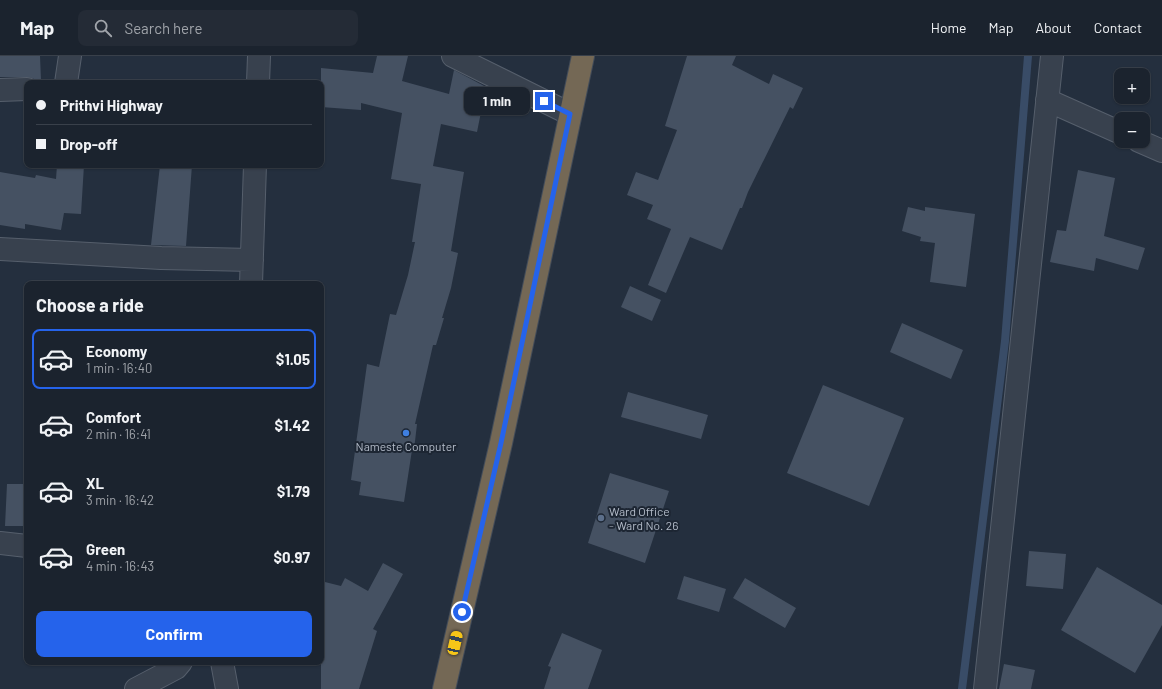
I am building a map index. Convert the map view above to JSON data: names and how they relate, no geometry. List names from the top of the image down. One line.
{"places":["Nameste Computer","Ward Office - Ward No. 26"],"page":{"header":"Map","search":"Search here","nav":["Home","Map","About","Contact"],"map_buttons":["+","−"],"banner":["Prithvi Highway","Drop-off"],"bubble":"1 min","heading":"Choose a ride","list":[{"name":"Economy","note":"1 min · 16:40","value":"$1.05"},{"name":"Comfort","note":"2 min · 16:41","value":"$1.42"},{"name":"XL","note":"3 min · 16:42","value":"$1.79"},{"name":"Green","note":"4 min · 16:43","value":"$0.97"}],"buttons":"Confirm"}}
